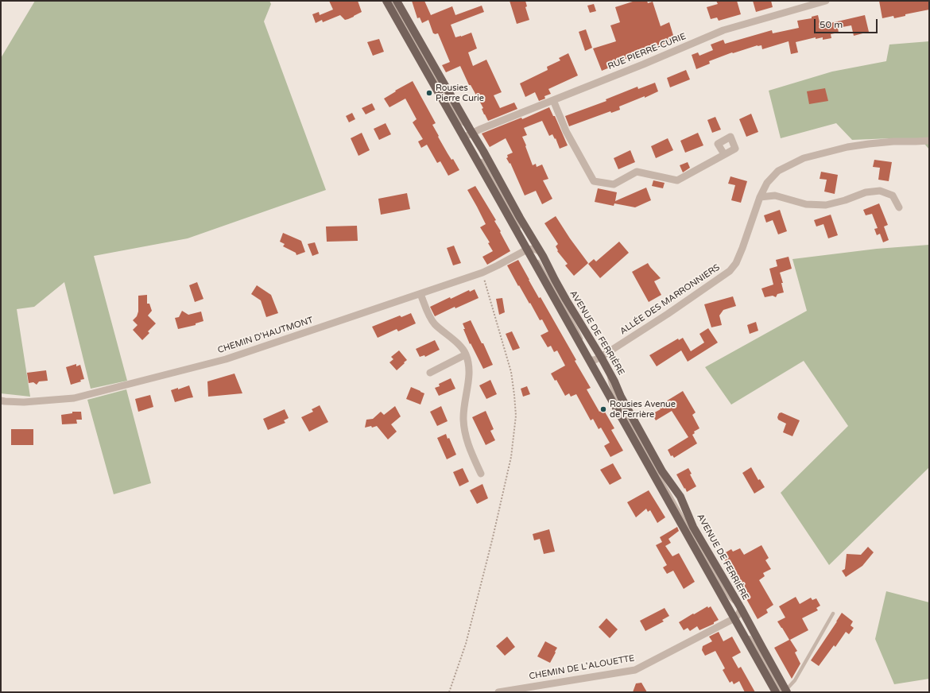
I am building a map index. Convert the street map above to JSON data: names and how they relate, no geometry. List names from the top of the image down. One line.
{"streets":{"main road":["AVENUE DE FERRIÈRE"],"street":["RUE PIERRE-CURIE","ALLÉE DES MARRONNIERS","CHEMIN D'HAUTMONT","CHEMIN DE L'ALOUETTE"]},"crossings":[["RUE PIERRE-CURIE","AVENUE DE FERRIÈRE"],["ALLÉE DES MARRONNIERS","AVENUE DE FERRIÈRE"]],"places":["Rousies Pierre Curie","Rousies Avenue de Ferrière"],"scale_bar":"50 m"}
